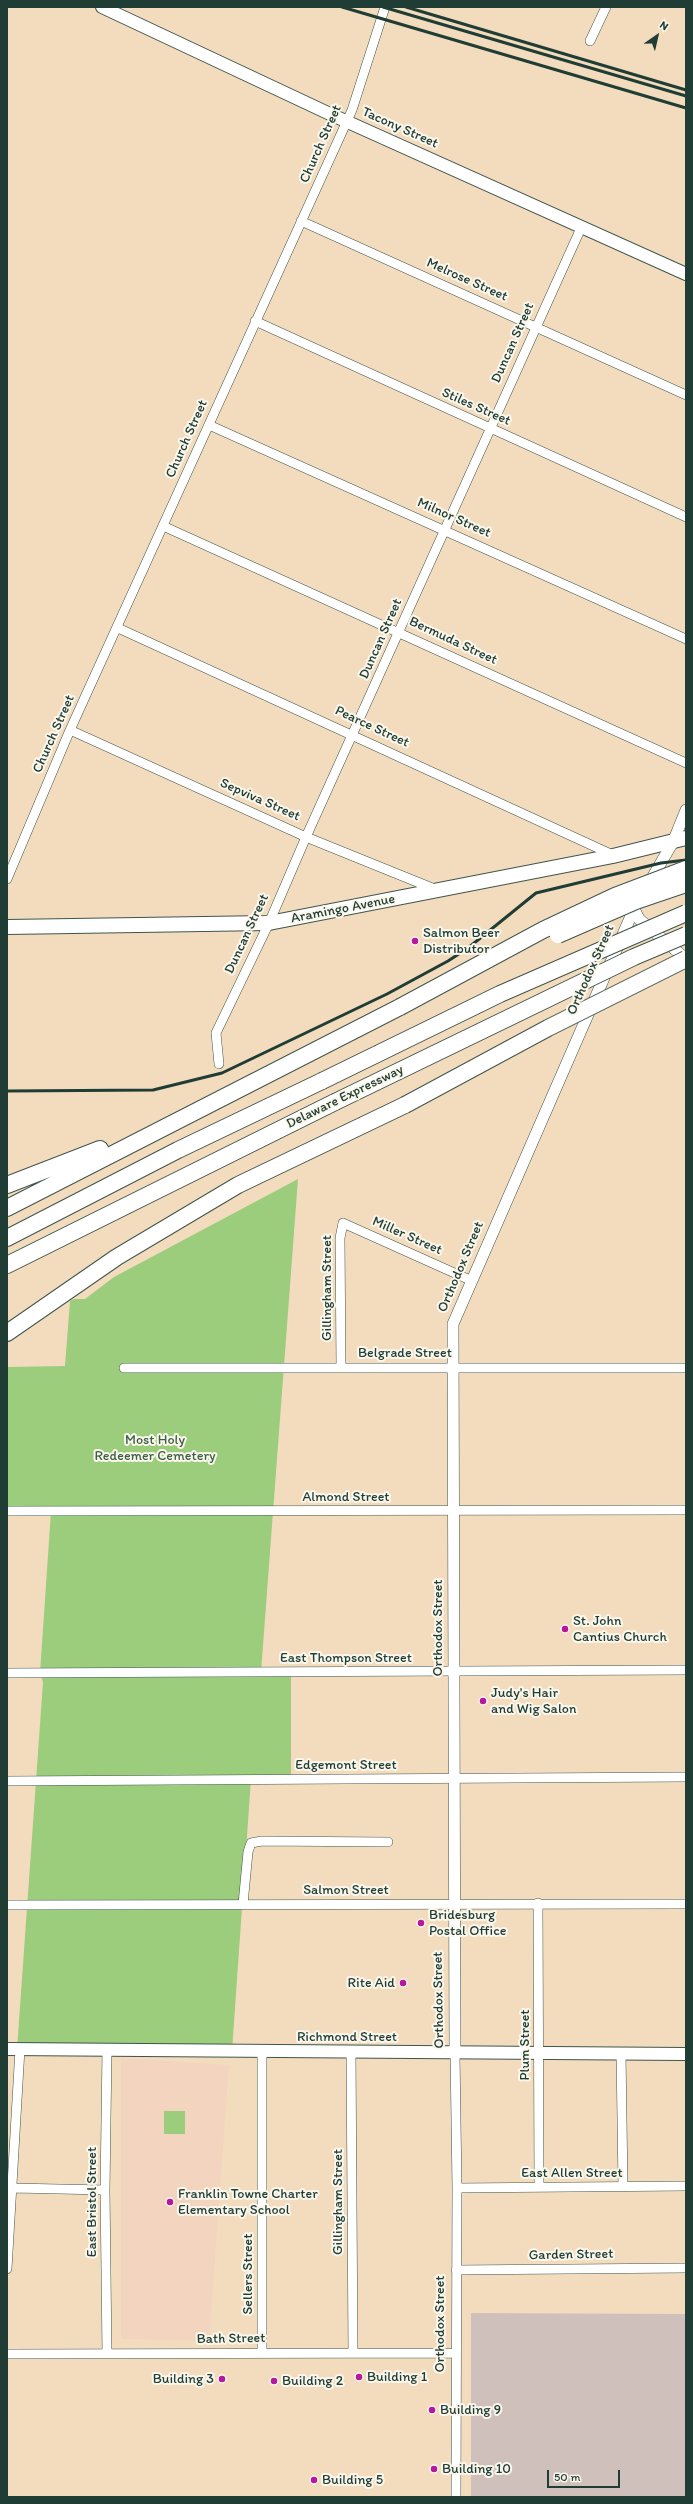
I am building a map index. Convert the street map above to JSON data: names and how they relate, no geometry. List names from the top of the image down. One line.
{"streets":{"highway":["Delaware Expressway"],"main road":["Tacony Street","Aramingo Avenue","Richmond Street"],"street":["Church Street","Melrose Street","Duncan Street","Stiles Street","Milnor Street","Bermuda Street","Pearce Street","Sepviva Street","Orthodox Street","Miller Street","Gillingham Street","Belgrade Street","Almond Street","East Thompson Street","Edgemont Street","Salmon Street","Plum Street","East Allen Street","East Bristol Street","Garden Street","Sellers Street","Bath Street"]},"crossings":[["Tacony Street","Church Street"],["Tacony Street","Duncan Street"],["Church Street","Melrose Street"],["Church Street","Stiles Street"],["Church Street","Milnor Street"],["Church Street","Bermuda Street"],["Church Street","Pearce Street"],["Church Street","Sepviva Street"],["Melrose Street","Duncan Street"],["Duncan Street","Stiles Street"],["Duncan Street","Milnor Street"],["Duncan Street","Bermuda Street"],["Duncan Street","Pearce Street"],["Duncan Street","Sepviva Street"],["Duncan Street","Aramingo Avenue"],["Pearce Street","Aramingo Avenue"],["Sepviva Street","Aramingo Avenue"],["Aramingo Avenue","Orthodox Street"],["Orthodox Street","Miller Street"],["Orthodox Street","Belgrade Street"],["Orthodox Street","Almond Street"],["Orthodox Street","East Thompson Street"],["Orthodox Street","Edgemont Street"],["Orthodox Street","Salmon Street"],["Orthodox Street","Richmond Street"],["Orthodox Street","East Allen Street"],["Orthodox Street","Garden Street"],["Orthodox Street","Bath Street"],["Miller Street","Gillingham Street"],["Gillingham Street","Belgrade Street"],["Gillingham Street","Richmond Street"],["Gillingham Street","Bath Street"],["Salmon Street","Plum Street"],["Richmond Street","Plum Street"],["Richmond Street","East Bristol Street"],["Richmond Street","Sellers Street"],["Plum Street","East Allen Street"],["East Bristol Street","Bath Street"],["Sellers Street","Bath Street"]],"parks":["Most Holy Redeemer Cemetery"],"places":["Salmon Beer Distributor","St. John Cantius Church","Judy's Hair and Wig Salon","Bridesburg Postal Office","Rite Aid","Franklin Towne Charter Elementary School","Building 1","Building 3","Building 2","Building 9","Building 10","Building 5"],"scale_bar":"50 m","north":"top right"}
